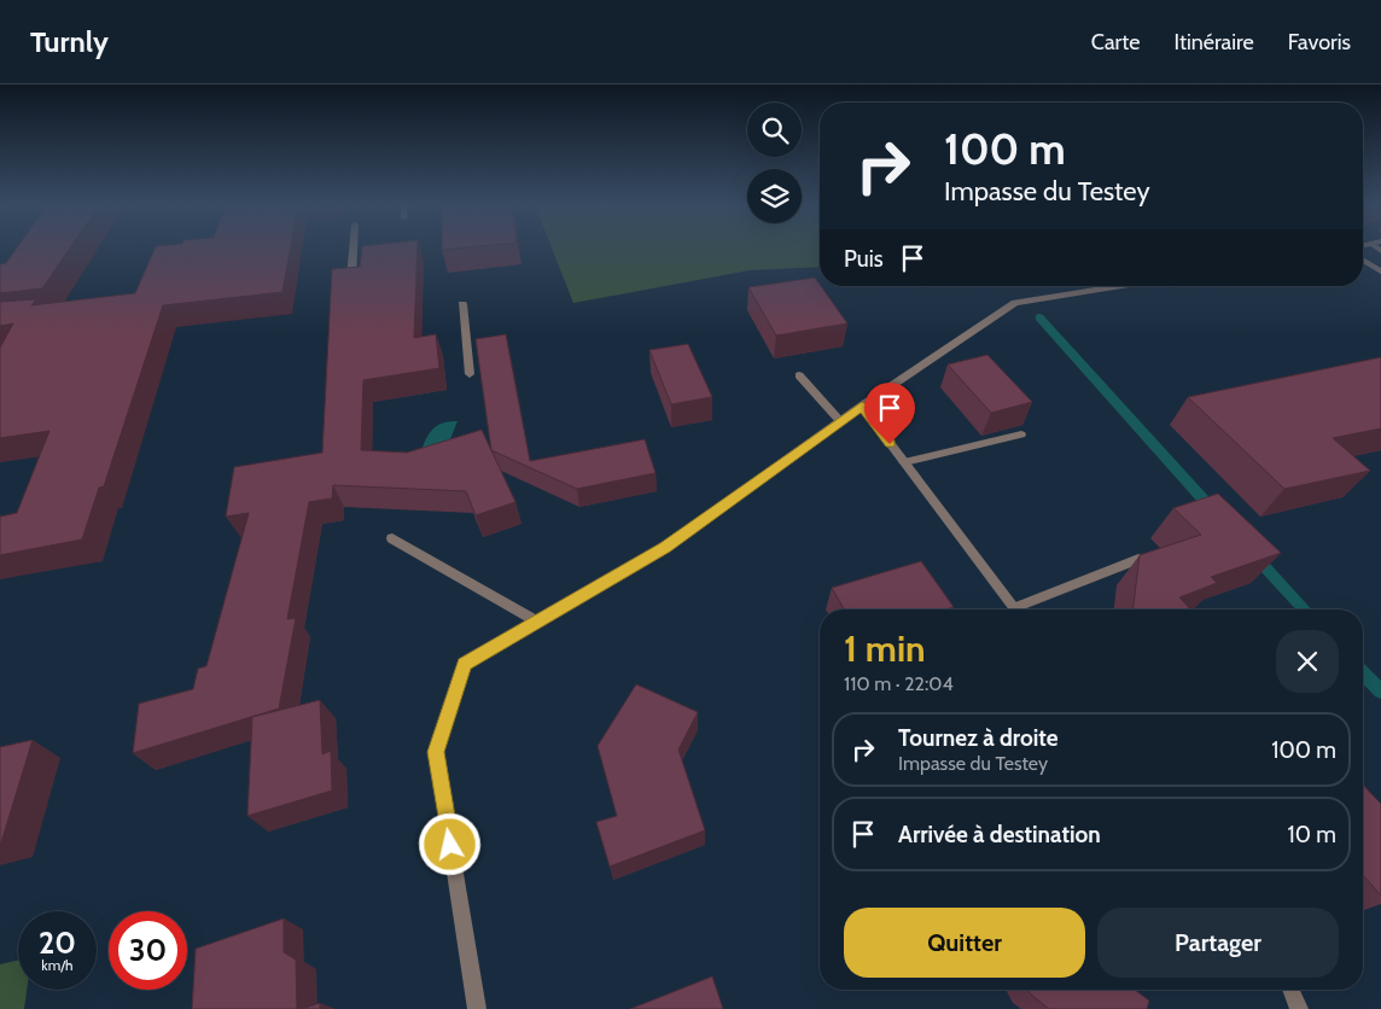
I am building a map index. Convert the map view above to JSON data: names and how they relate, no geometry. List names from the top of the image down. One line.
{"page":{"header":"Turnly","nav":["Carte","Itinéraire","Favoris"],"turn":["100 m","Impasse du Testey"],"then":"Puis","heading":["1 min","110 m · 22:04"],"list":[{"name":"Tournez à droite","note":"Impasse du Testey","value":"100 m"},{"name":"Arrivée à destination","value":"10 m"}],"buttons":["Quitter","Partager"],"speed":"20 km/h","limit":"30"}}
